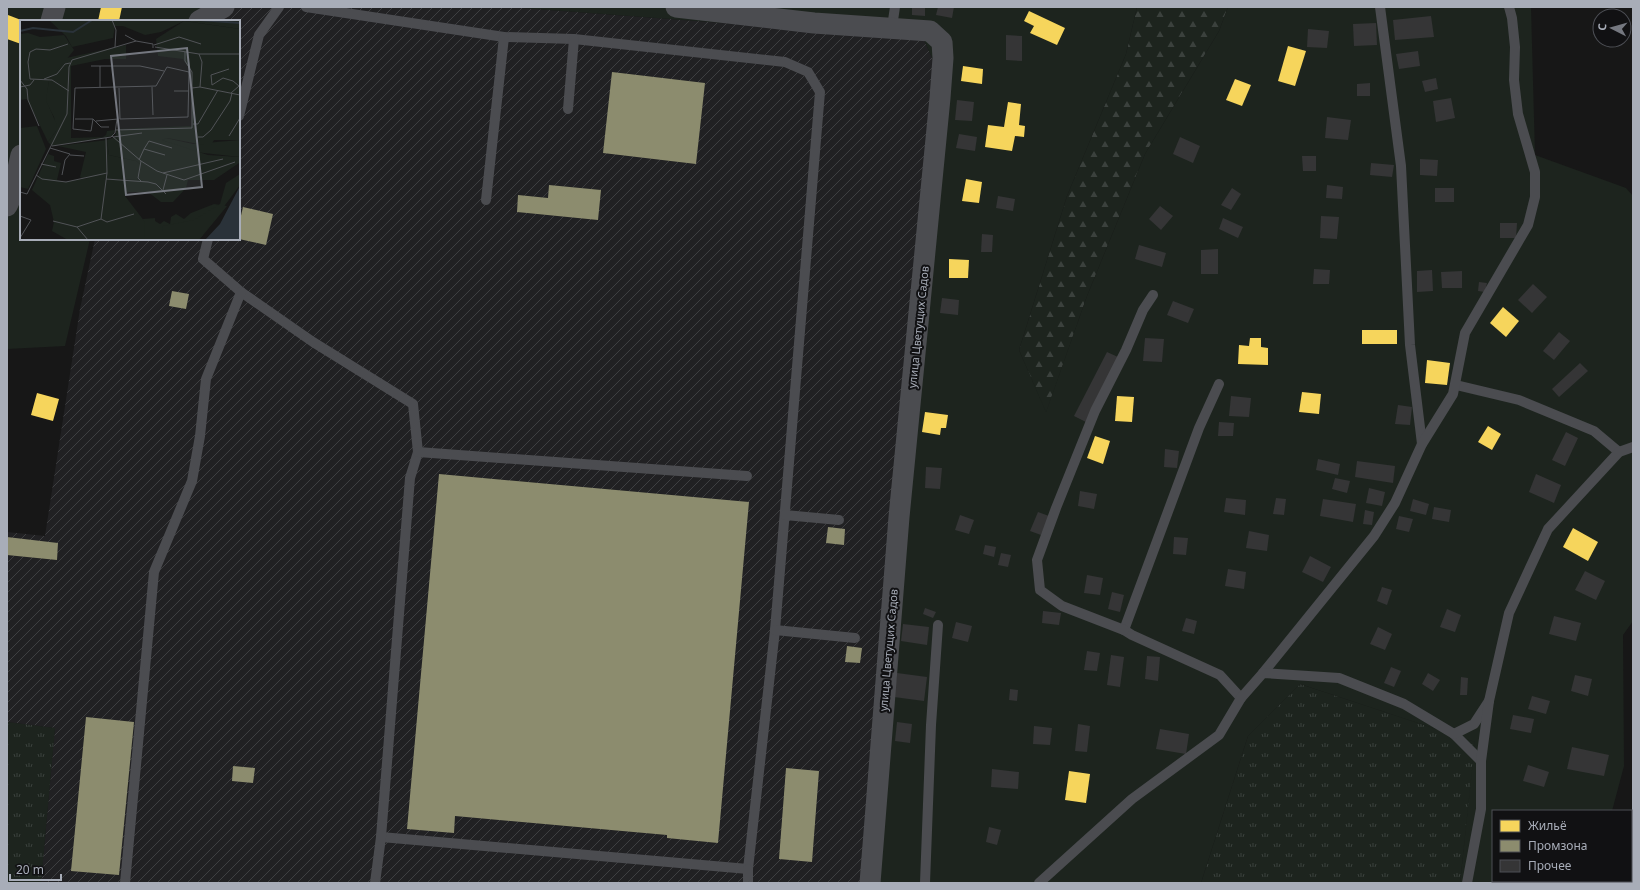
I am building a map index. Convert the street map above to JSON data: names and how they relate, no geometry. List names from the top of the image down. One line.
{"streets":{"street":["улица Цветущих Садов"]},"legend":["Жильё","Промзона","Прочее"],"scale_bar":"20 m","north":"left"}
